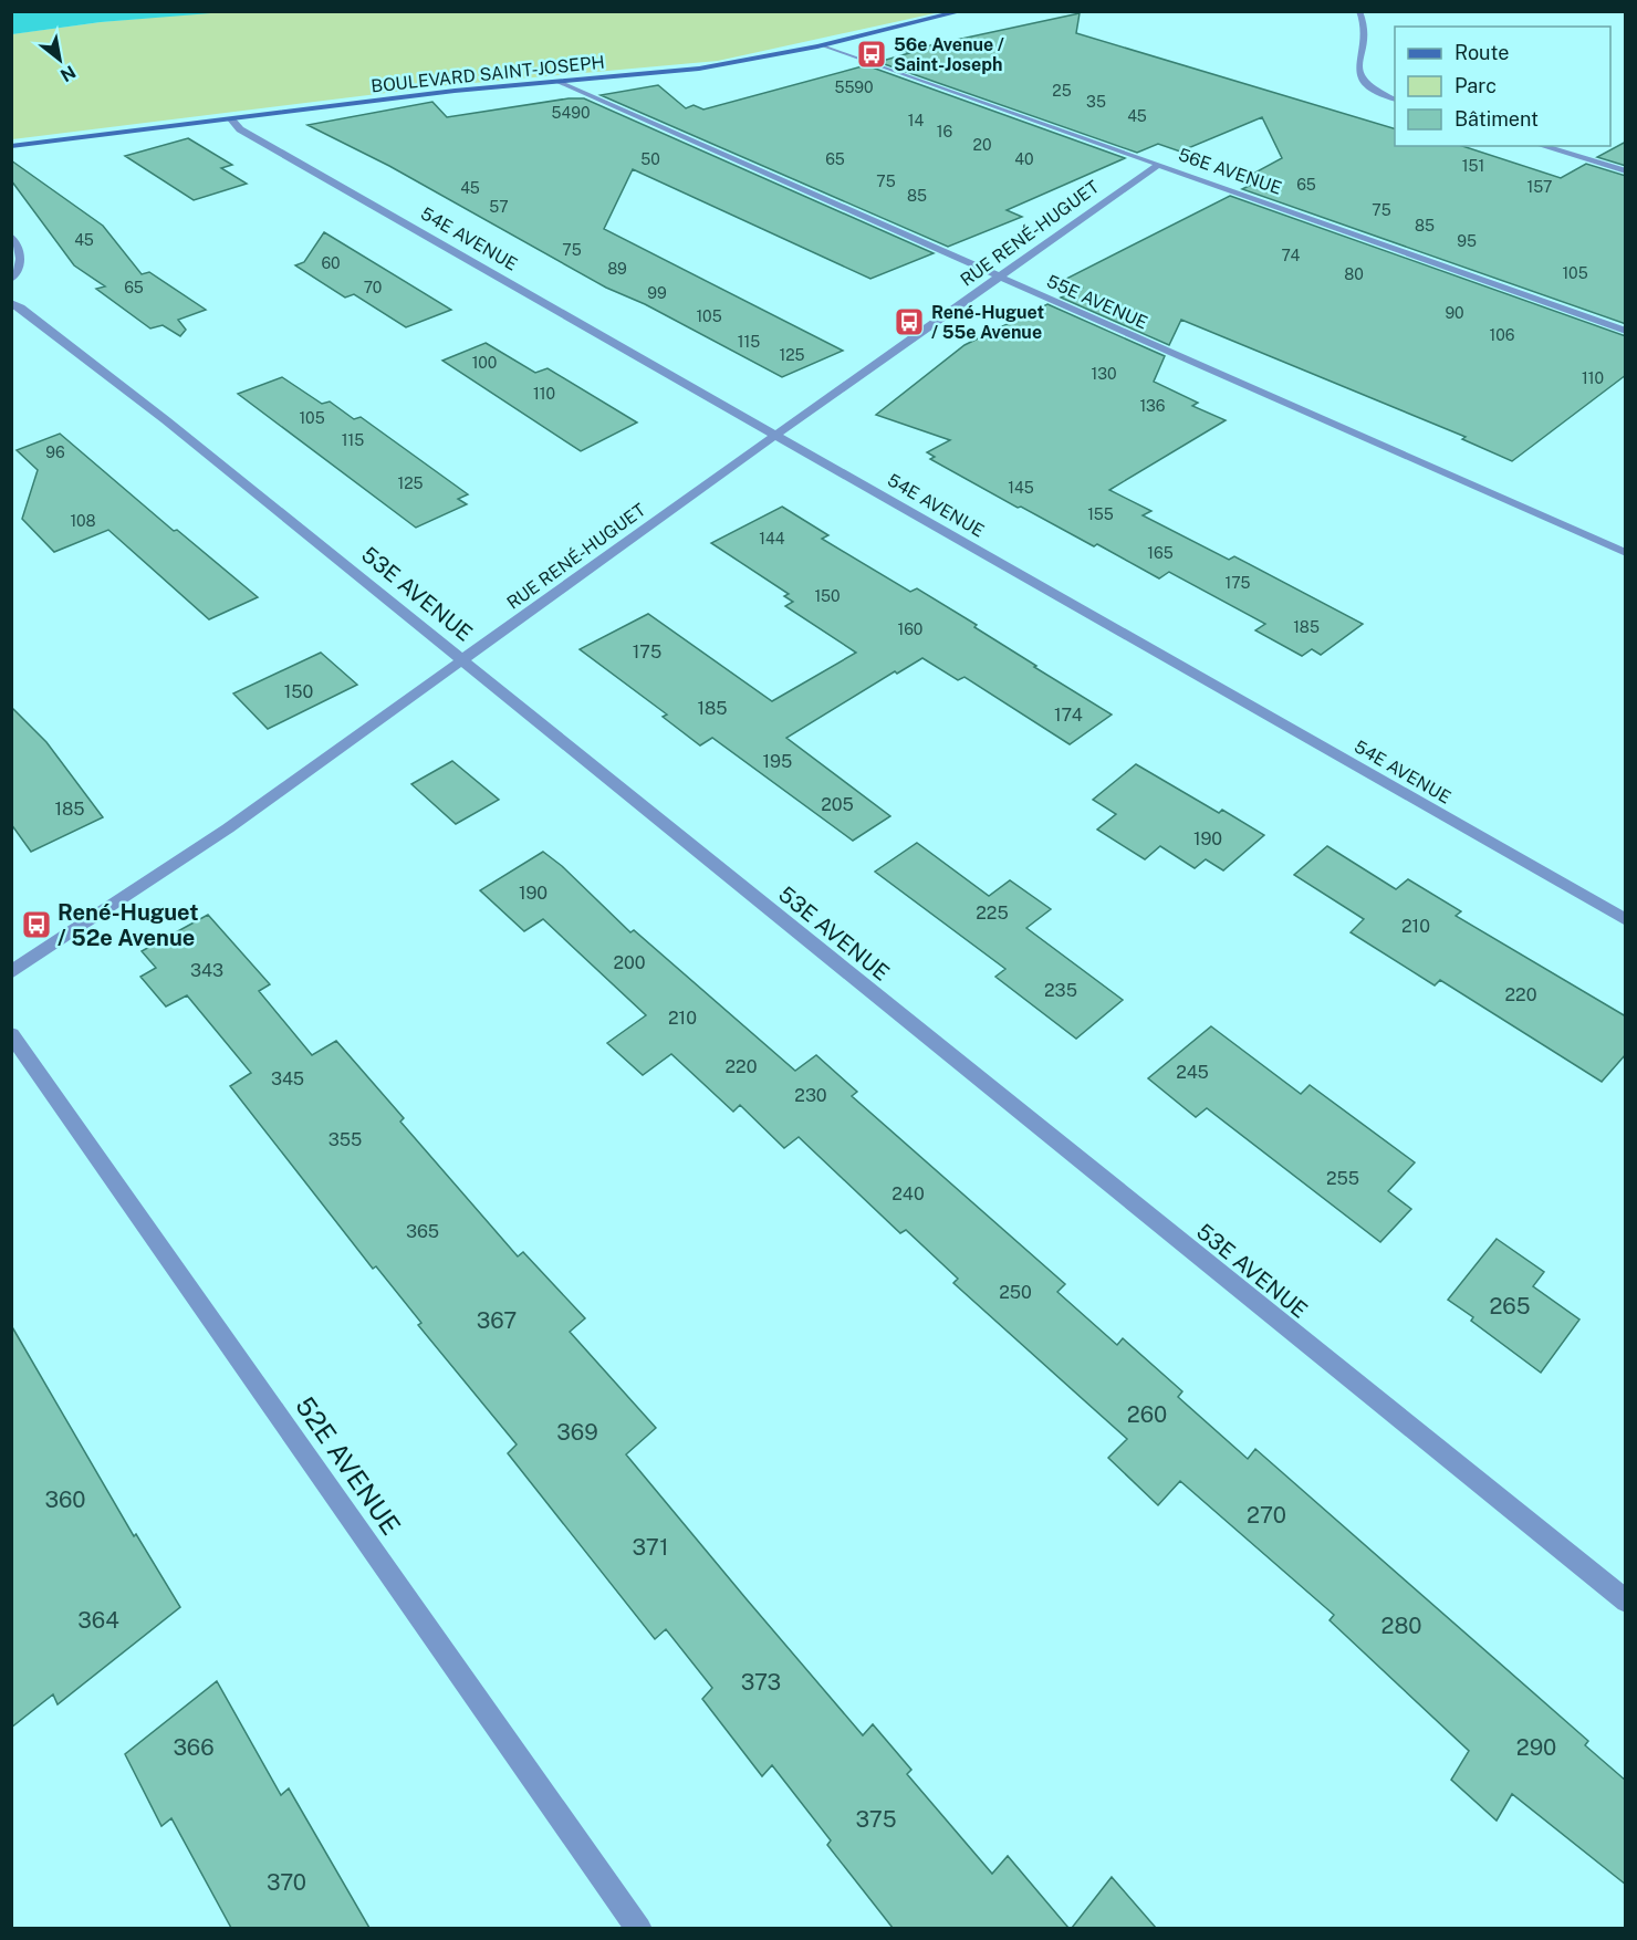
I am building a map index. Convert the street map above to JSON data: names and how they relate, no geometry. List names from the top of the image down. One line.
{"streets":{"street":["BOULEVARD SAINT-JOSEPH","56E AVENUE","RUE RENÉ-HUGUET","54E AVENUE","55E AVENUE","53E AVENUE","52E AVENUE"]},"crossings":[["BOULEVARD SAINT-JOSEPH","56E AVENUE"],["BOULEVARD SAINT-JOSEPH","54E AVENUE"],["BOULEVARD SAINT-JOSEPH","55E AVENUE"],["56E AVENUE","RUE RENÉ-HUGUET"],["RUE RENÉ-HUGUET","54E AVENUE"],["RUE RENÉ-HUGUET","55E AVENUE"],["RUE RENÉ-HUGUET","53E AVENUE"]],"places":{"bus stop":["56e Avenue / Saint-Joseph","René-Huguet / 55e Avenue","René-Huguet / 52e Avenue"]},"house_numbers":["5590","25","35","5490","45","14","16","20","50","65","40","151","75","65","157","45","85","57","75","85","45","95","75","74","60","89","105","80","65","70","99","90","105","106","115","125","100","130","110","110","136","105","115","96","125","145","155","108","144","165","175","150","185","160","175","150","185","174","195","205","185","190","190","225","210","200","343","235","220","210","220","245","345","230","355","255","240","365","250","265","367","260","369","360","270","371","364","280","373","366","290","375","370"],"legend":["Route","Parc","Bâtiment"],"north":"bottom right"}
